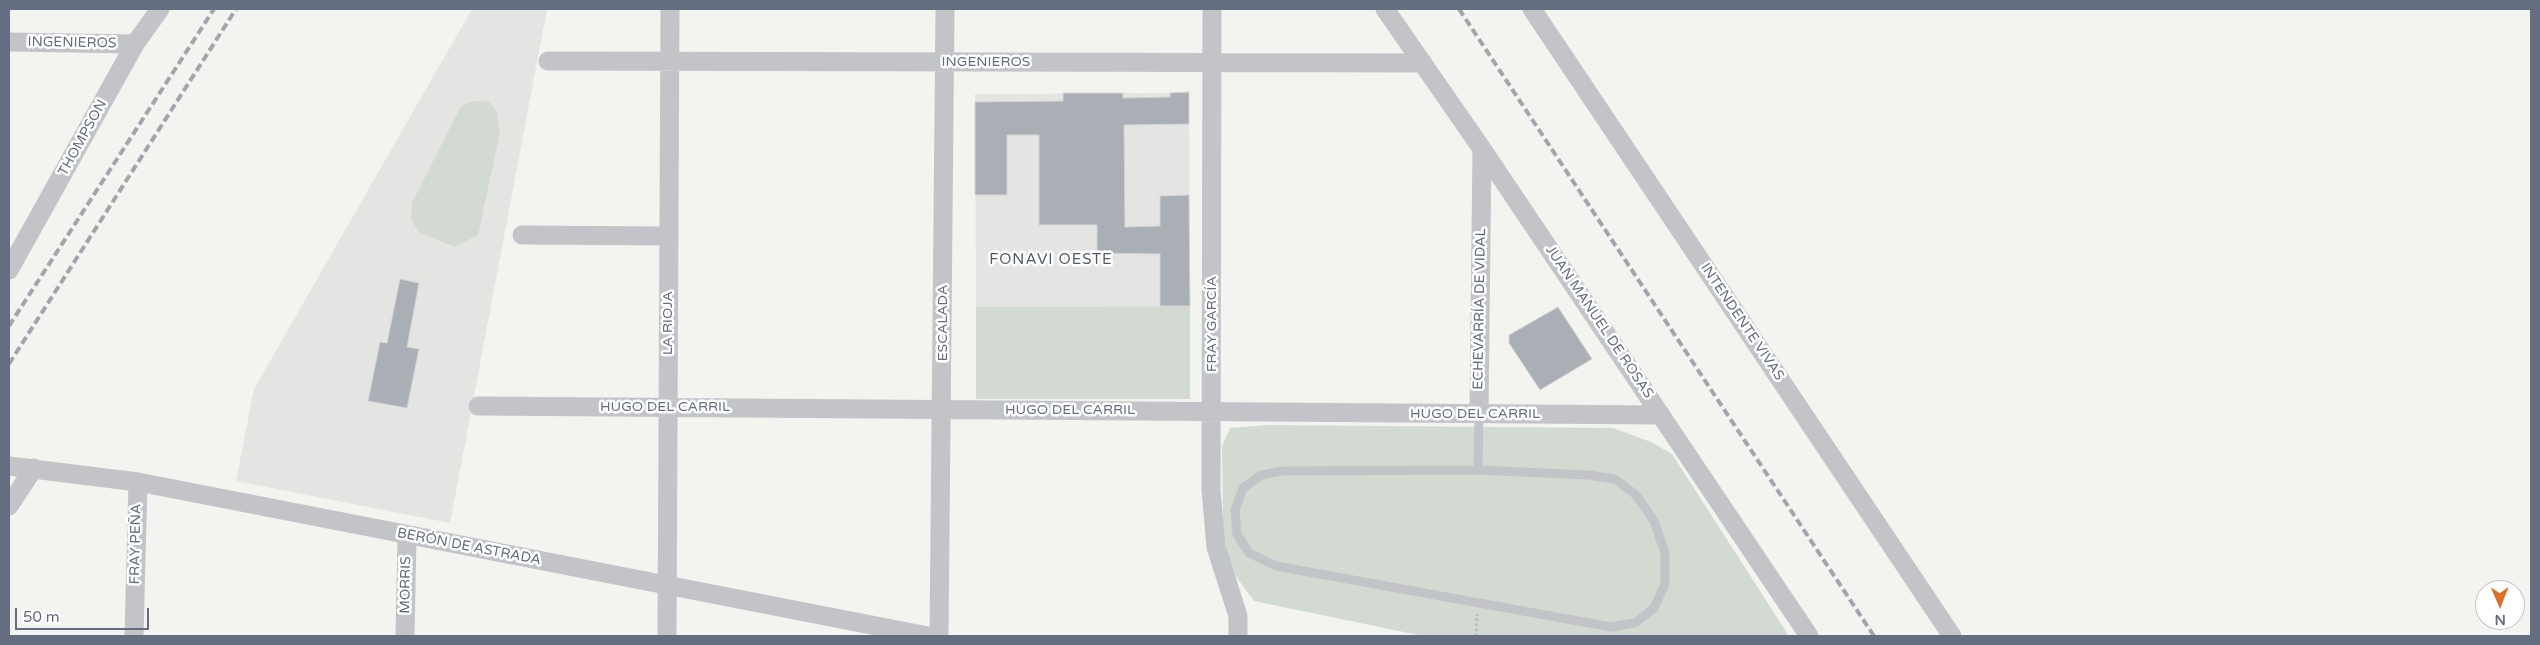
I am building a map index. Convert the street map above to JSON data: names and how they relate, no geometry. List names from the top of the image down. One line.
{"streets":{"street":["INGENIEROS","THOMPSON","ECHEVARRÍA DE VIDAL","JUAN MANUEL DE ROSAS","INTENDENTE VIVAS","LA RIOJA","ESCALADA","FRAY GARCÍA","HUGO DEL CARRIL","FRAY PEÑA","BERÓN DE ASTRADA","MORRIS"]},"crossings":[["INGENIEROS","THOMPSON"],["INGENIEROS","JUAN MANUEL DE ROSAS"],["INGENIEROS","LA RIOJA"],["INGENIEROS","ESCALADA"],["INGENIEROS","FRAY GARCÍA"],["ECHEVARRÍA DE VIDAL","JUAN MANUEL DE ROSAS"],["ECHEVARRÍA DE VIDAL","HUGO DEL CARRIL"],["JUAN MANUEL DE ROSAS","HUGO DEL CARRIL"],["LA RIOJA","HUGO DEL CARRIL"],["LA RIOJA","BERÓN DE ASTRADA"],["ESCALADA","HUGO DEL CARRIL"],["FRAY GARCÍA","HUGO DEL CARRIL"],["FRAY PEÑA","BERÓN DE ASTRADA"],["BERÓN DE ASTRADA","MORRIS"]],"districts":["FONAVI OESTE"],"scale_bar":"50 m","north":"bottom"}
